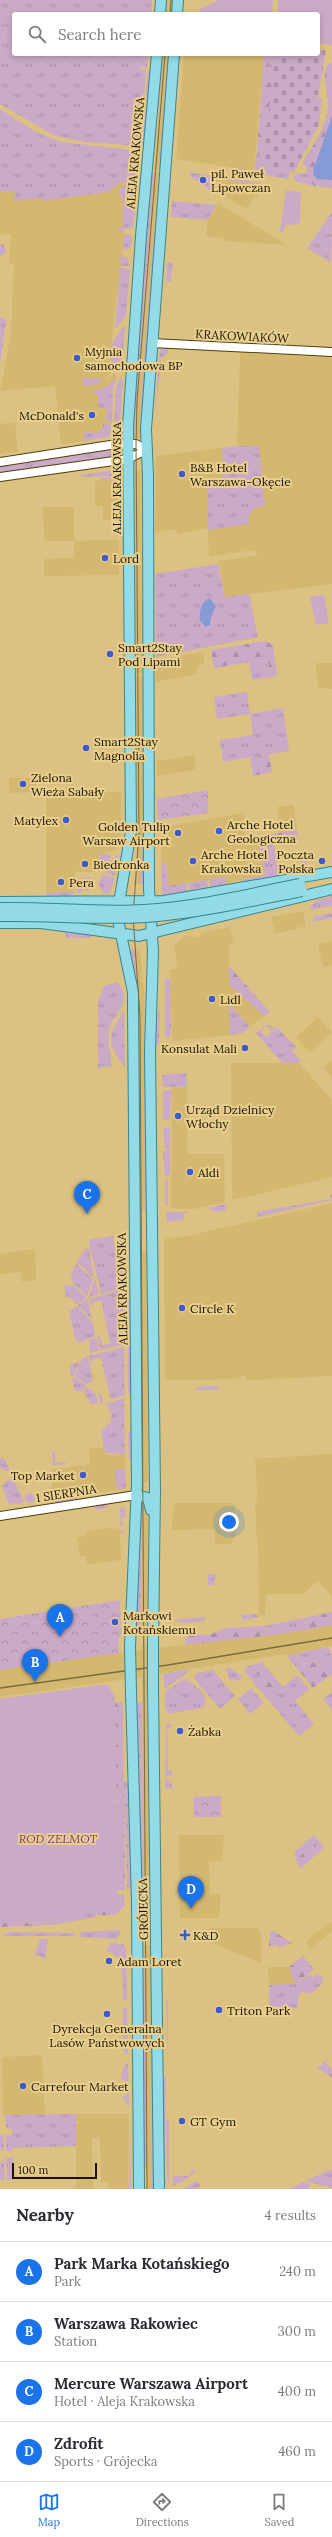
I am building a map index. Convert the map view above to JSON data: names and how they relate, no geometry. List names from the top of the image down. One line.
{"streets":{"main road":["ALEJA KRAKOWSKA","GRÓJECKA"],"street":["KRAKOWIAKÓW","1 SIERPNIA"]},"crossings":[["ALEJA KRAKOWSKA","1 SIERPNIA"],["ALEJA KRAKOWSKA","GRÓJECKA"]],"parks":["ROD ZELMOT"],"places":{"other":["pil. Paweł Lipowczan","Myjnia samochodowa BP","McDonald's","B&B Hotel Warszawa-Okęcie","Lord","Smart2Stay Pod Lipami","Smart2Stay Magnolia","Zielona Wieża Sabały","Matylex","Arche Hotel Geologiczna","Golden Tulip Warsaw Airport","Arche Hotel Krakowska","Poczta Polska","Biedronka","Pera","Lidl","Konsulat Mali","Urząd Dzielnicy Włochy","Aldi","Circle K","Top Market","Markowi Kotańskiemu","Żabka","Adam Loret","Triton Park","Dyrekcja Generalna Lasów Państwowych","Carrefour Market","GT Gym"],"health":["K&D"]},"scale_bar":"100 m","page":{"search":"Search here","pins":["C","A","B","D"],"scale":"100 m","heading":["Nearby","4 results"],"list":[{"mark":"A","name":"Park Marka Kotańskiego","note":"Park","value":"240 m"},{"mark":"B","name":"Warszawa Rakowiec","note":"Station","value":"300 m"},{"mark":"C","name":"Mercure Warszawa Airport","note":"Hotel · Aleja Krakowska","value":"400 m"},{"mark":"D","name":"Zdrofit","note":"Sports · Grójecka","value":"460 m"}],"nav":["Map","Directions","Saved"]}}
